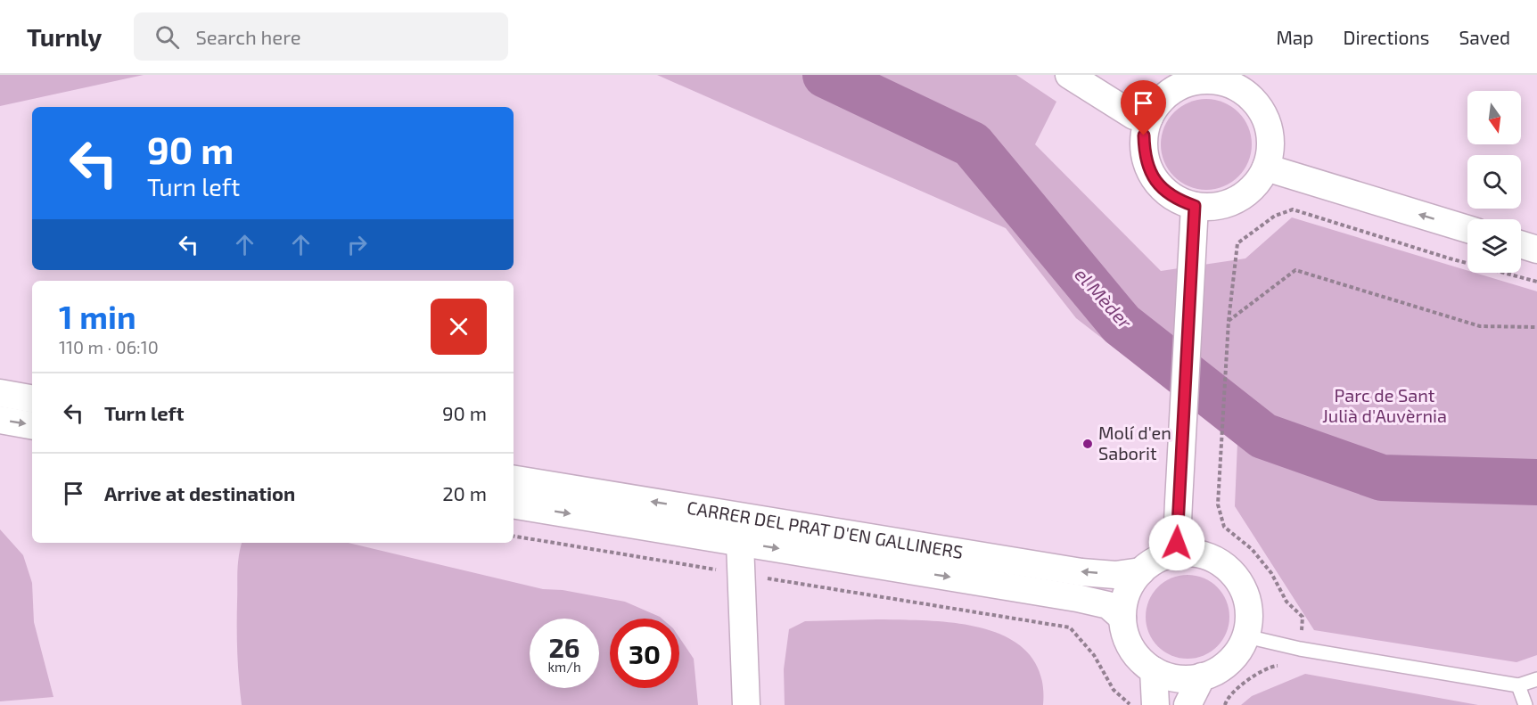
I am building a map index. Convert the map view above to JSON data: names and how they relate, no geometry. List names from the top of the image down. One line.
{"streets":{"street":["CARRER DEL PRAT D'EN GALLINERS"]},"water":["el Mèder"],"parks":["Parc de Sant Julià d'Auvèrnia"],"places":["Molí d'en Saborit"],"north":"bottom","page":{"header":"Turnly","search":"Search here","nav":["Map","Directions","Saved"],"turn":["90 m","Turn left"],"heading":["1 min","110 m · 06:10"],"list":[{"name":"Turn left","value":"90 m"},{"name":"Arrive at destination","value":"20 m"}],"speed":"26 km/h","limit":"30"}}
